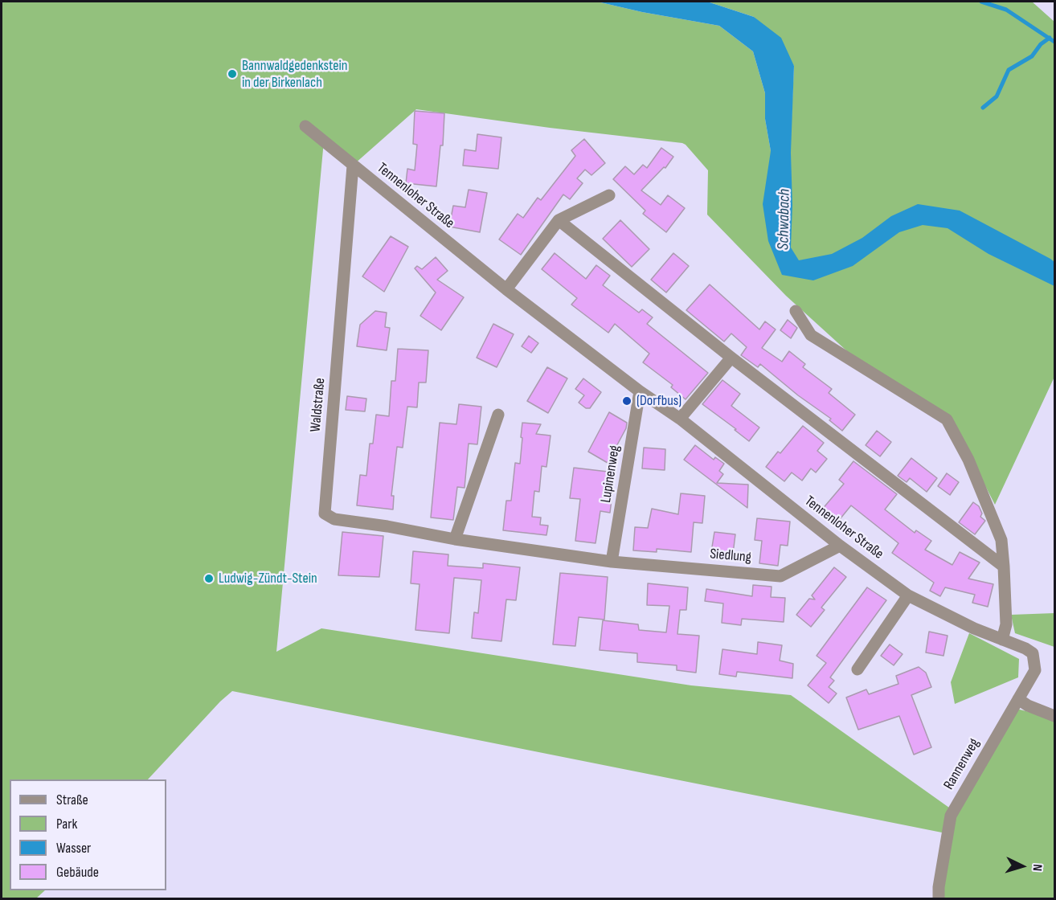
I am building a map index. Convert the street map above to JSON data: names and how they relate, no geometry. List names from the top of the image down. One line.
{"streets":{"street":["Tennenloher Straße","Waldstraße","Lupinenweg","Siedlung","Rannenweg"]},"crossings":[["Tennenloher Straße","Waldstraße"],["Tennenloher Straße","Lupinenweg"],["Tennenloher Straße","Siedlung"],["Tennenloher Straße","Rannenweg"],["Waldstraße","Lupinenweg"],["Waldstraße","Siedlung"],["Lupinenweg","Siedlung"]],"water":["Schwabach"],"places":["Bannwaldgedenkstein in der Birkenlach","(Dorfbus)","Ludwig-Zündt-Stein"],"legend":["Straße","Park","Wasser","Gebäude"],"north":"right"}
